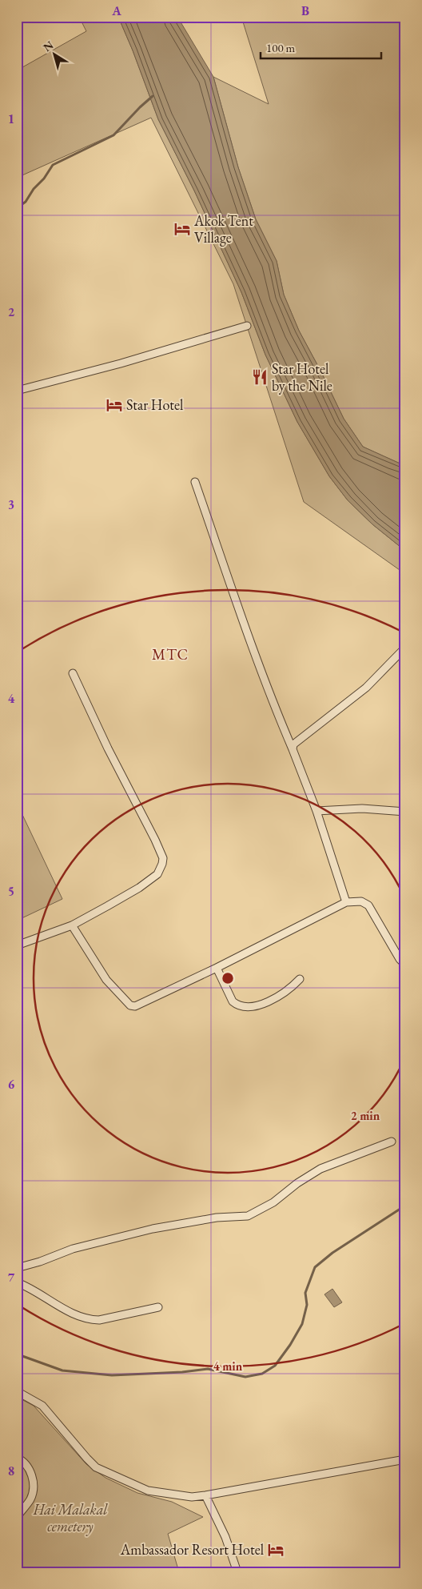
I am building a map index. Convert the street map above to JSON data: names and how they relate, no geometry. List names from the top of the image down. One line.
{"districts":["MTC"],"parks":["Hai Malakal cemetery"],"places":{"hotel":["Akok Tent Village","Star Hotel","Ambassador Resort Hotel"],"restaurant":["Star Hotel by the Nile"]},"scale_bar":"100 m","north":"top left","grid":{"columns":["A","B"],"rows":["1","2","3","4","5","6","7","8"]},"rings":["2 min","4 min"]}
